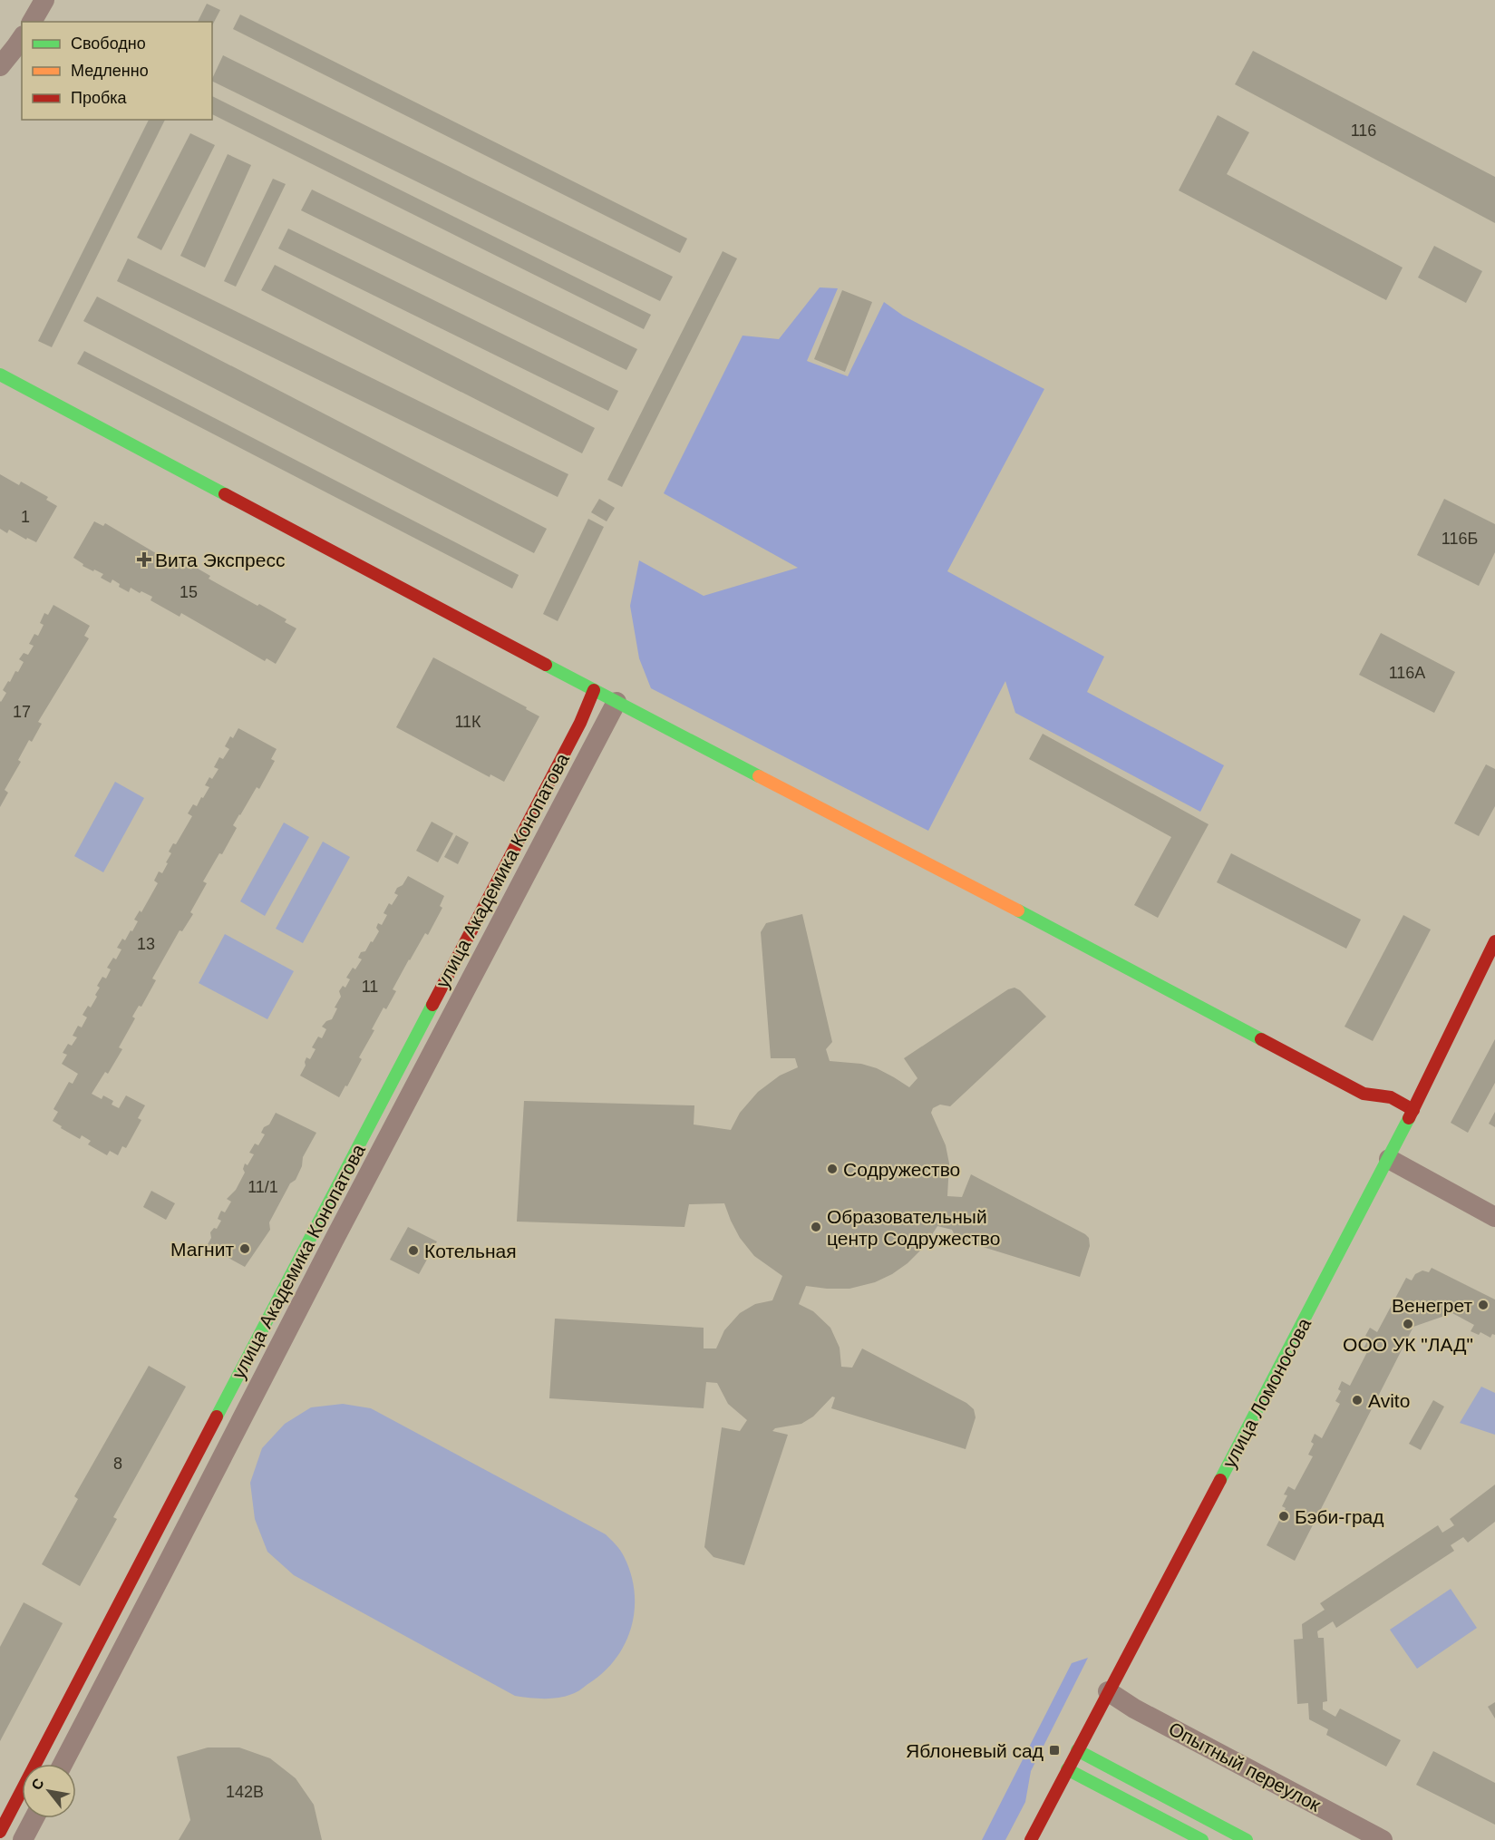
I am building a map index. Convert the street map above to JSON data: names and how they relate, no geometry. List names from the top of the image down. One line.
{"streets":{"street":["улица Академика Конопатова","улица Ломоносова","Опытный переулок"]},"crossings":[["улица Ломоносова","Опытный переулок"]],"places":{"health":["Вита Экспресс"],"other":["Содружество","Образовательный центр Содружество","Магнит","Котельная","Венегрет","ООО УК \"ЛАД\"","Avito","Бэби-град"],"transit":["Яблоневый сад"]},"house_numbers":["116","1","116Б","15","116А","17","11К","13","11","11/1","8","142В"],"legend":["Свободно","Медленно","Пробка"],"north":"top left"}
